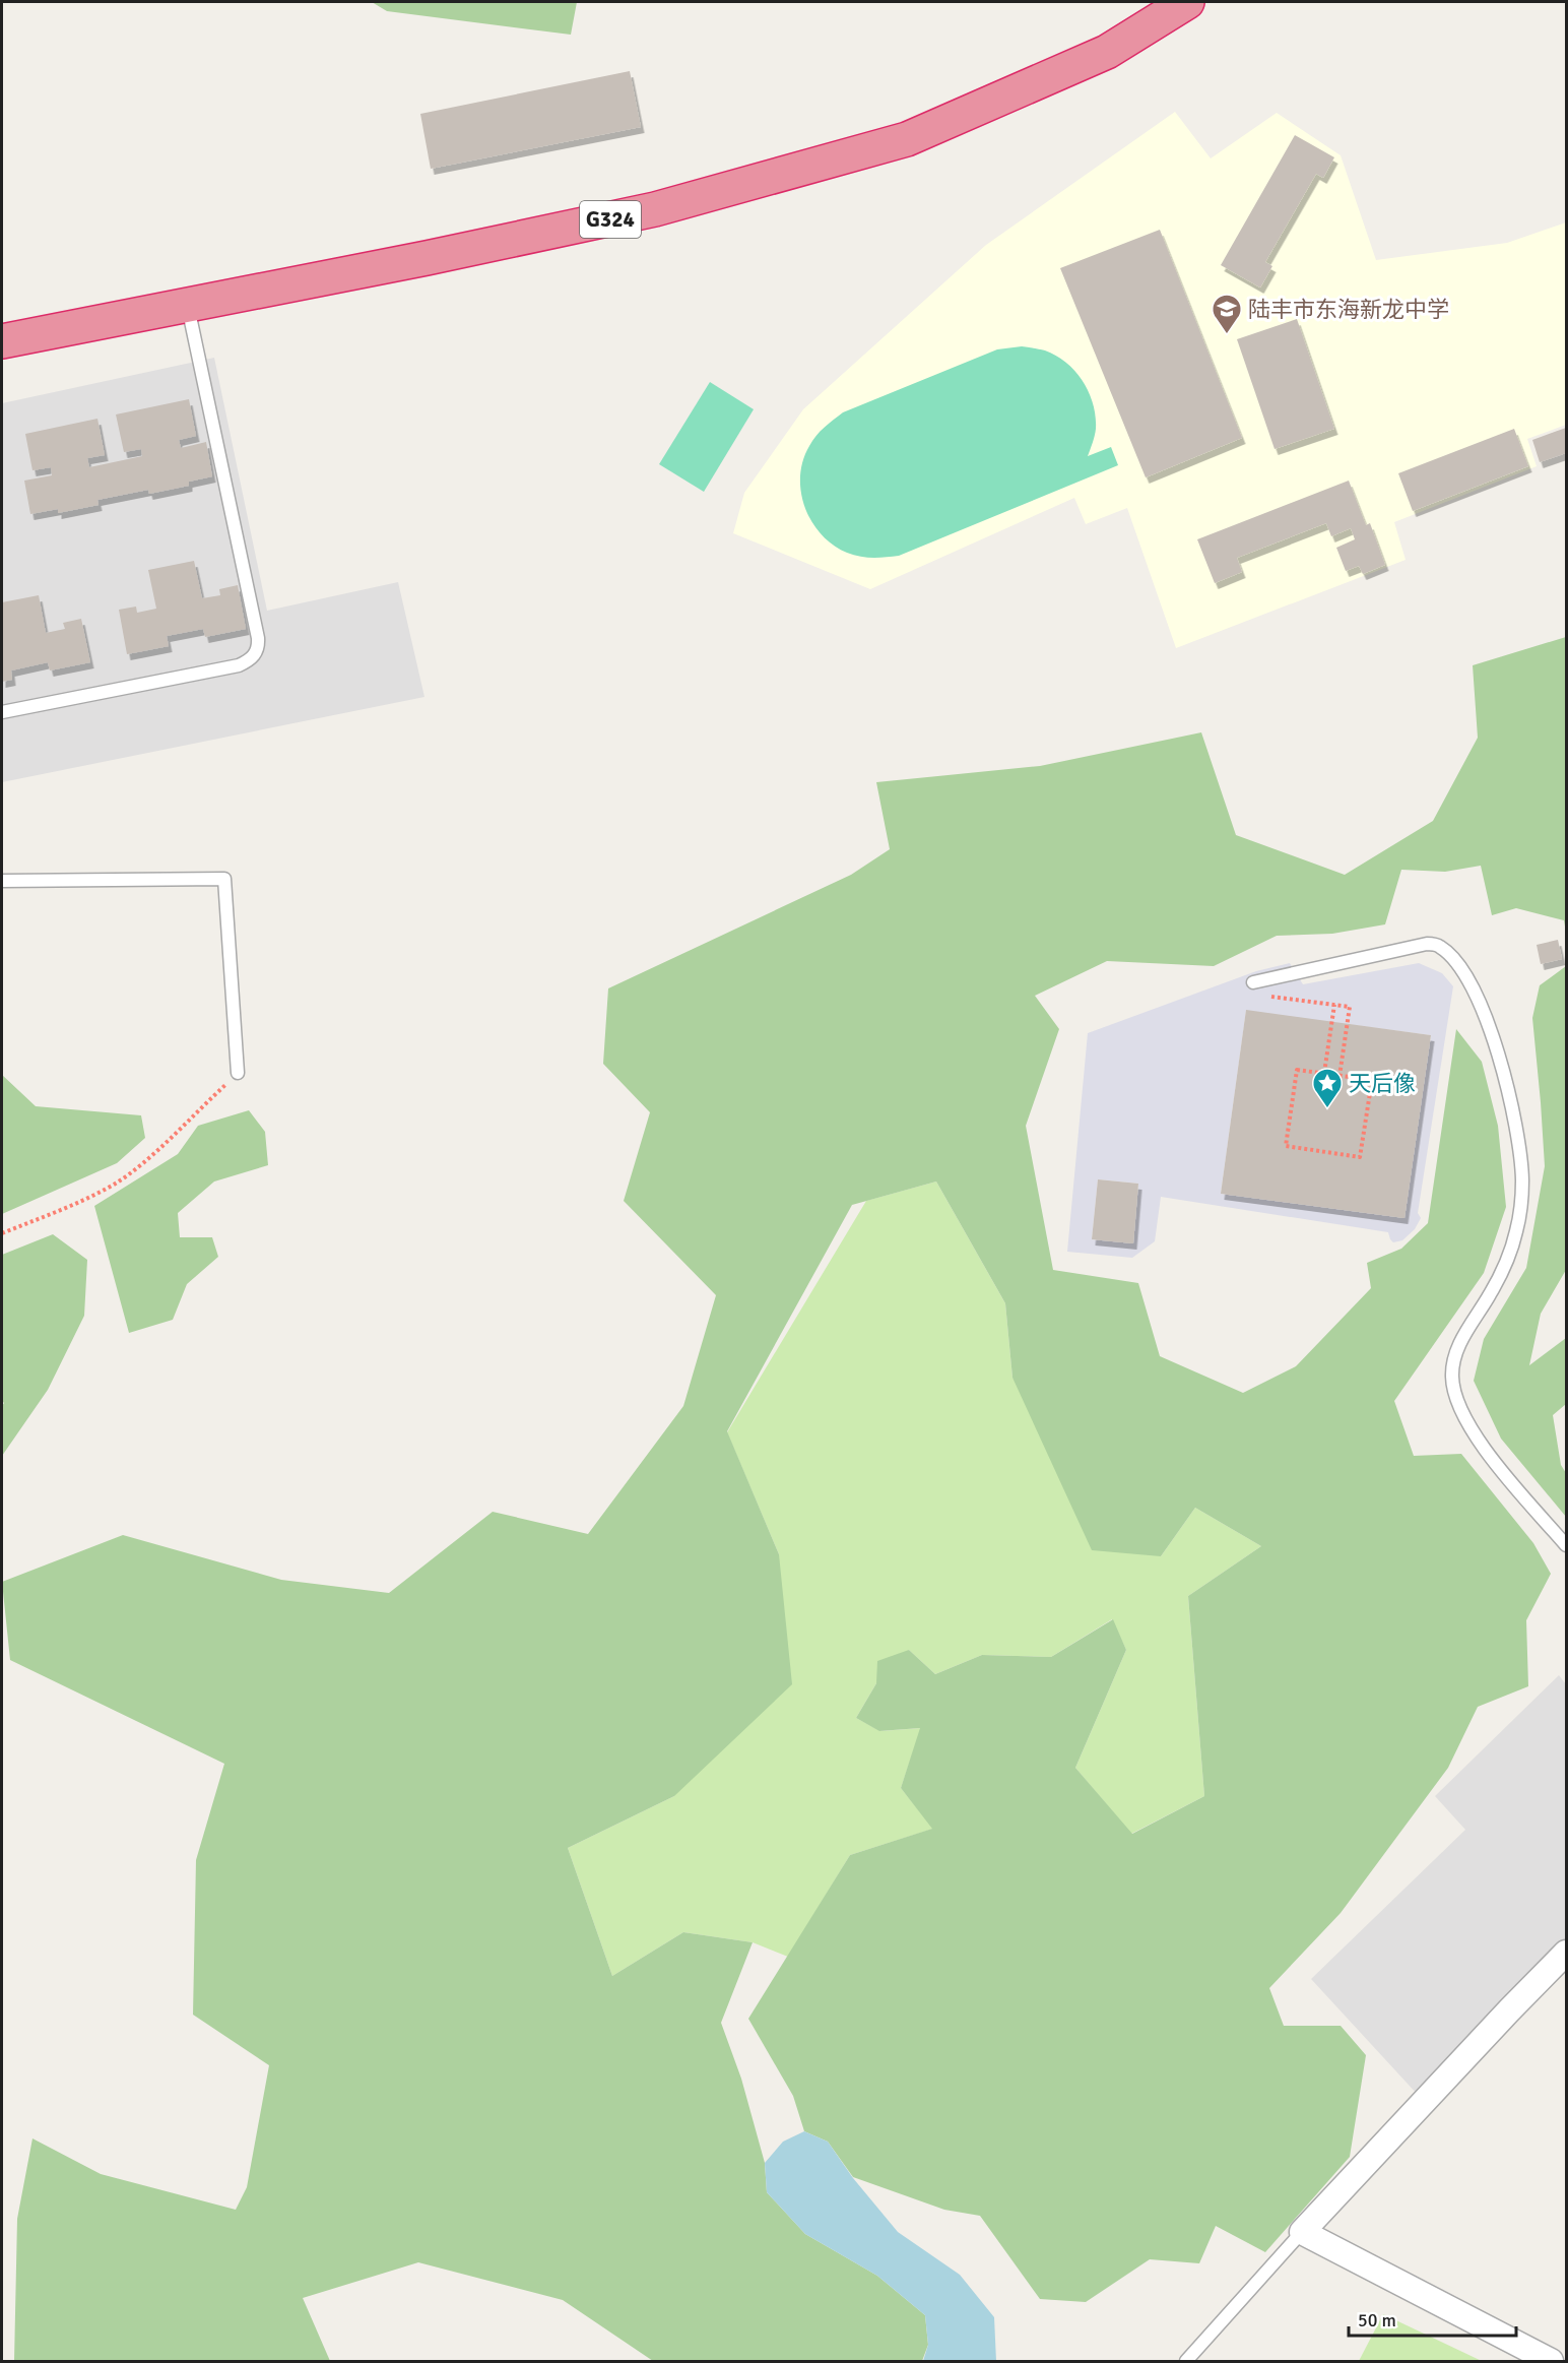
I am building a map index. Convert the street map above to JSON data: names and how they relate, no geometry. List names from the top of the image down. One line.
{"streets":{"highway":["G324"]},"places":{"school or university":["陆丰市东海新龙中学"],"place":["天后像"]},"scale_bar":"50 m"}
